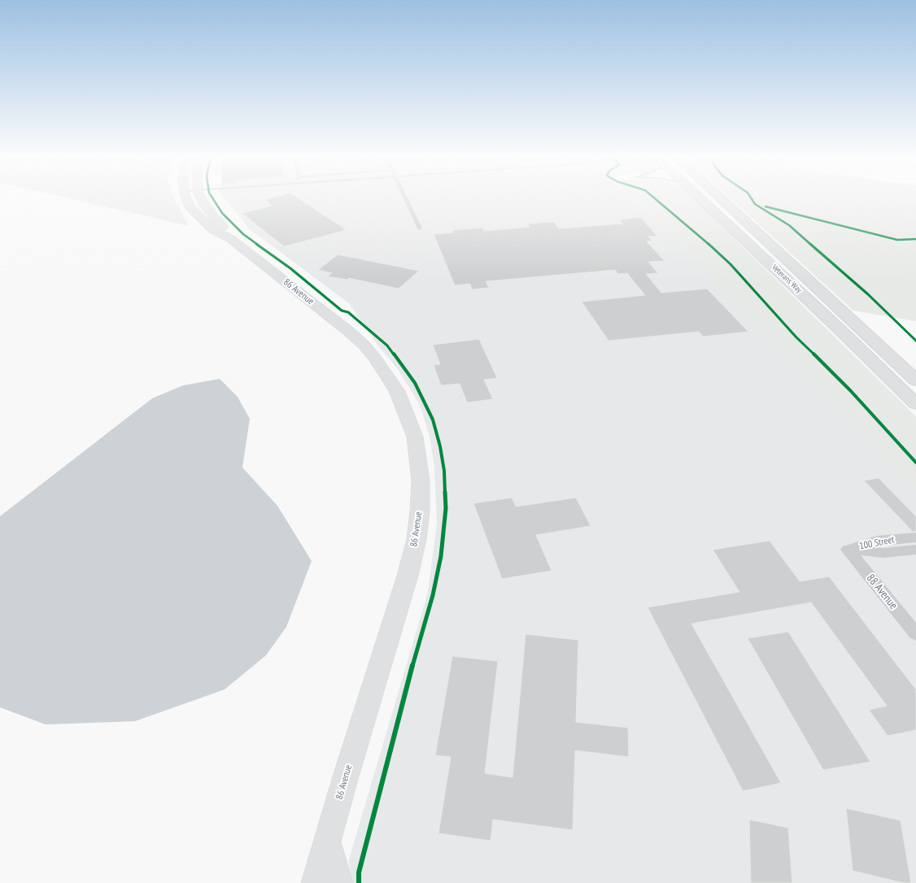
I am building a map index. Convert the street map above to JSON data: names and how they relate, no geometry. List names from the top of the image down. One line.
{"streets":{"main road":["Veterans Way"],"street":["86 Avenue","100 Street","88 Avenue"]},"crossings":[["100 Street","88 Avenue"]]}
